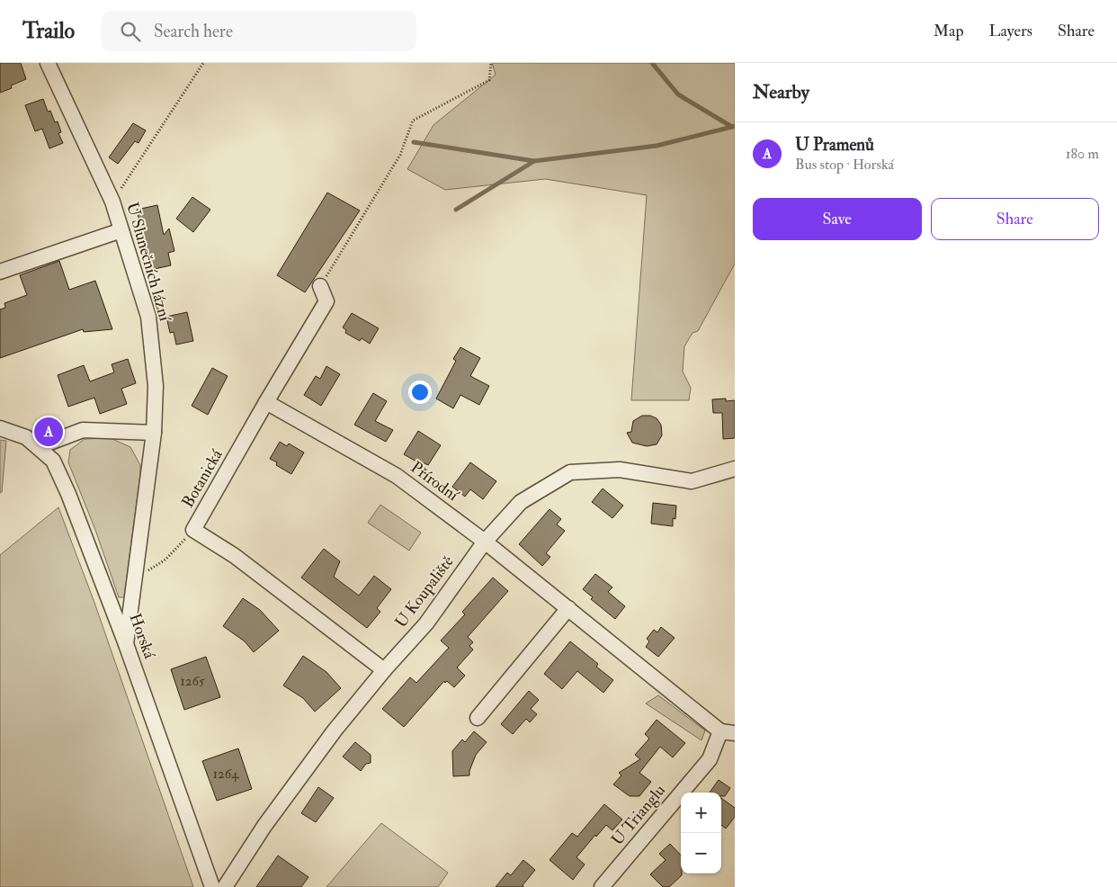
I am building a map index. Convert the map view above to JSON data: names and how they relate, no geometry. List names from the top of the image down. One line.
{"streets":{"street":["U Slunečních lázní","Botanická","Přírodní","U Koupaliště","Horská","U Trianglu"]},"crossings":[["U Slunečních lázní","Horská"],["Botanická","Přírodní"],["Botanická","U Koupaliště"],["Přírodní","U Koupaliště"],["Přírodní","U Trianglu"]],"house_numbers":["1265","1264"],"page":{"header":"Trailo","search":"Search here","nav":["Map","Layers","Share"],"heading":"Nearby","list":[{"mark":"A","name":"U Pramenů","note":"Bus stop · Horská","value":"180 m"}],"buttons":["Save","Share"],"pins":"A","map_buttons":["+","−"]}}
